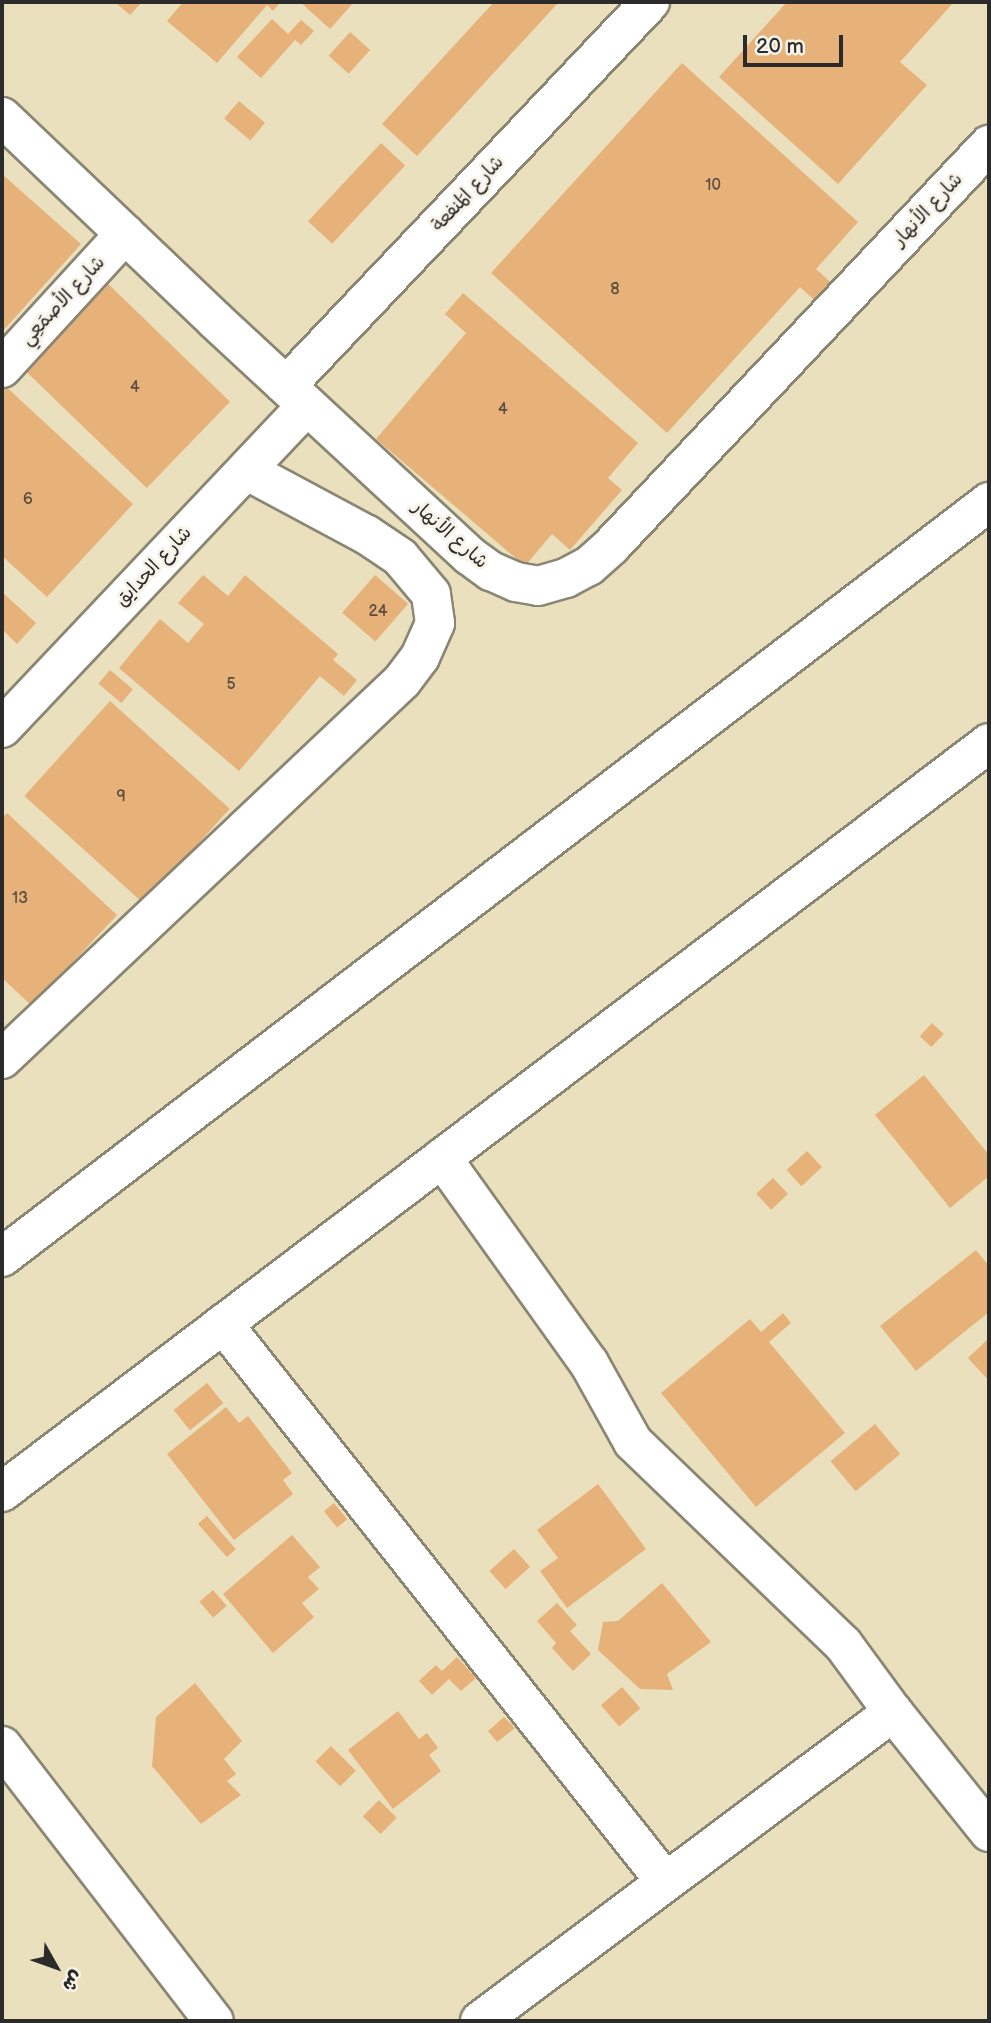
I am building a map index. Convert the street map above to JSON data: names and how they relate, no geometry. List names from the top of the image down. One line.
{"streets":{"street":["شارع المَنفعة","شارع الأنهار","شارع الأصمَعِي","شارع الحدايق"]},"crossings":[["شارع المَنفعة","شارع الأنهار"],["شارع المَنفعة","شارع الحدايق"],["شارع الأنهار","شارع الأصمَعِي"],["شارع الأنهار","شارع الحدايق"]],"house_numbers":["10","8","4","4","6","24","5","9","13"],"scale_bar":"20 m","north":"bottom right"}
